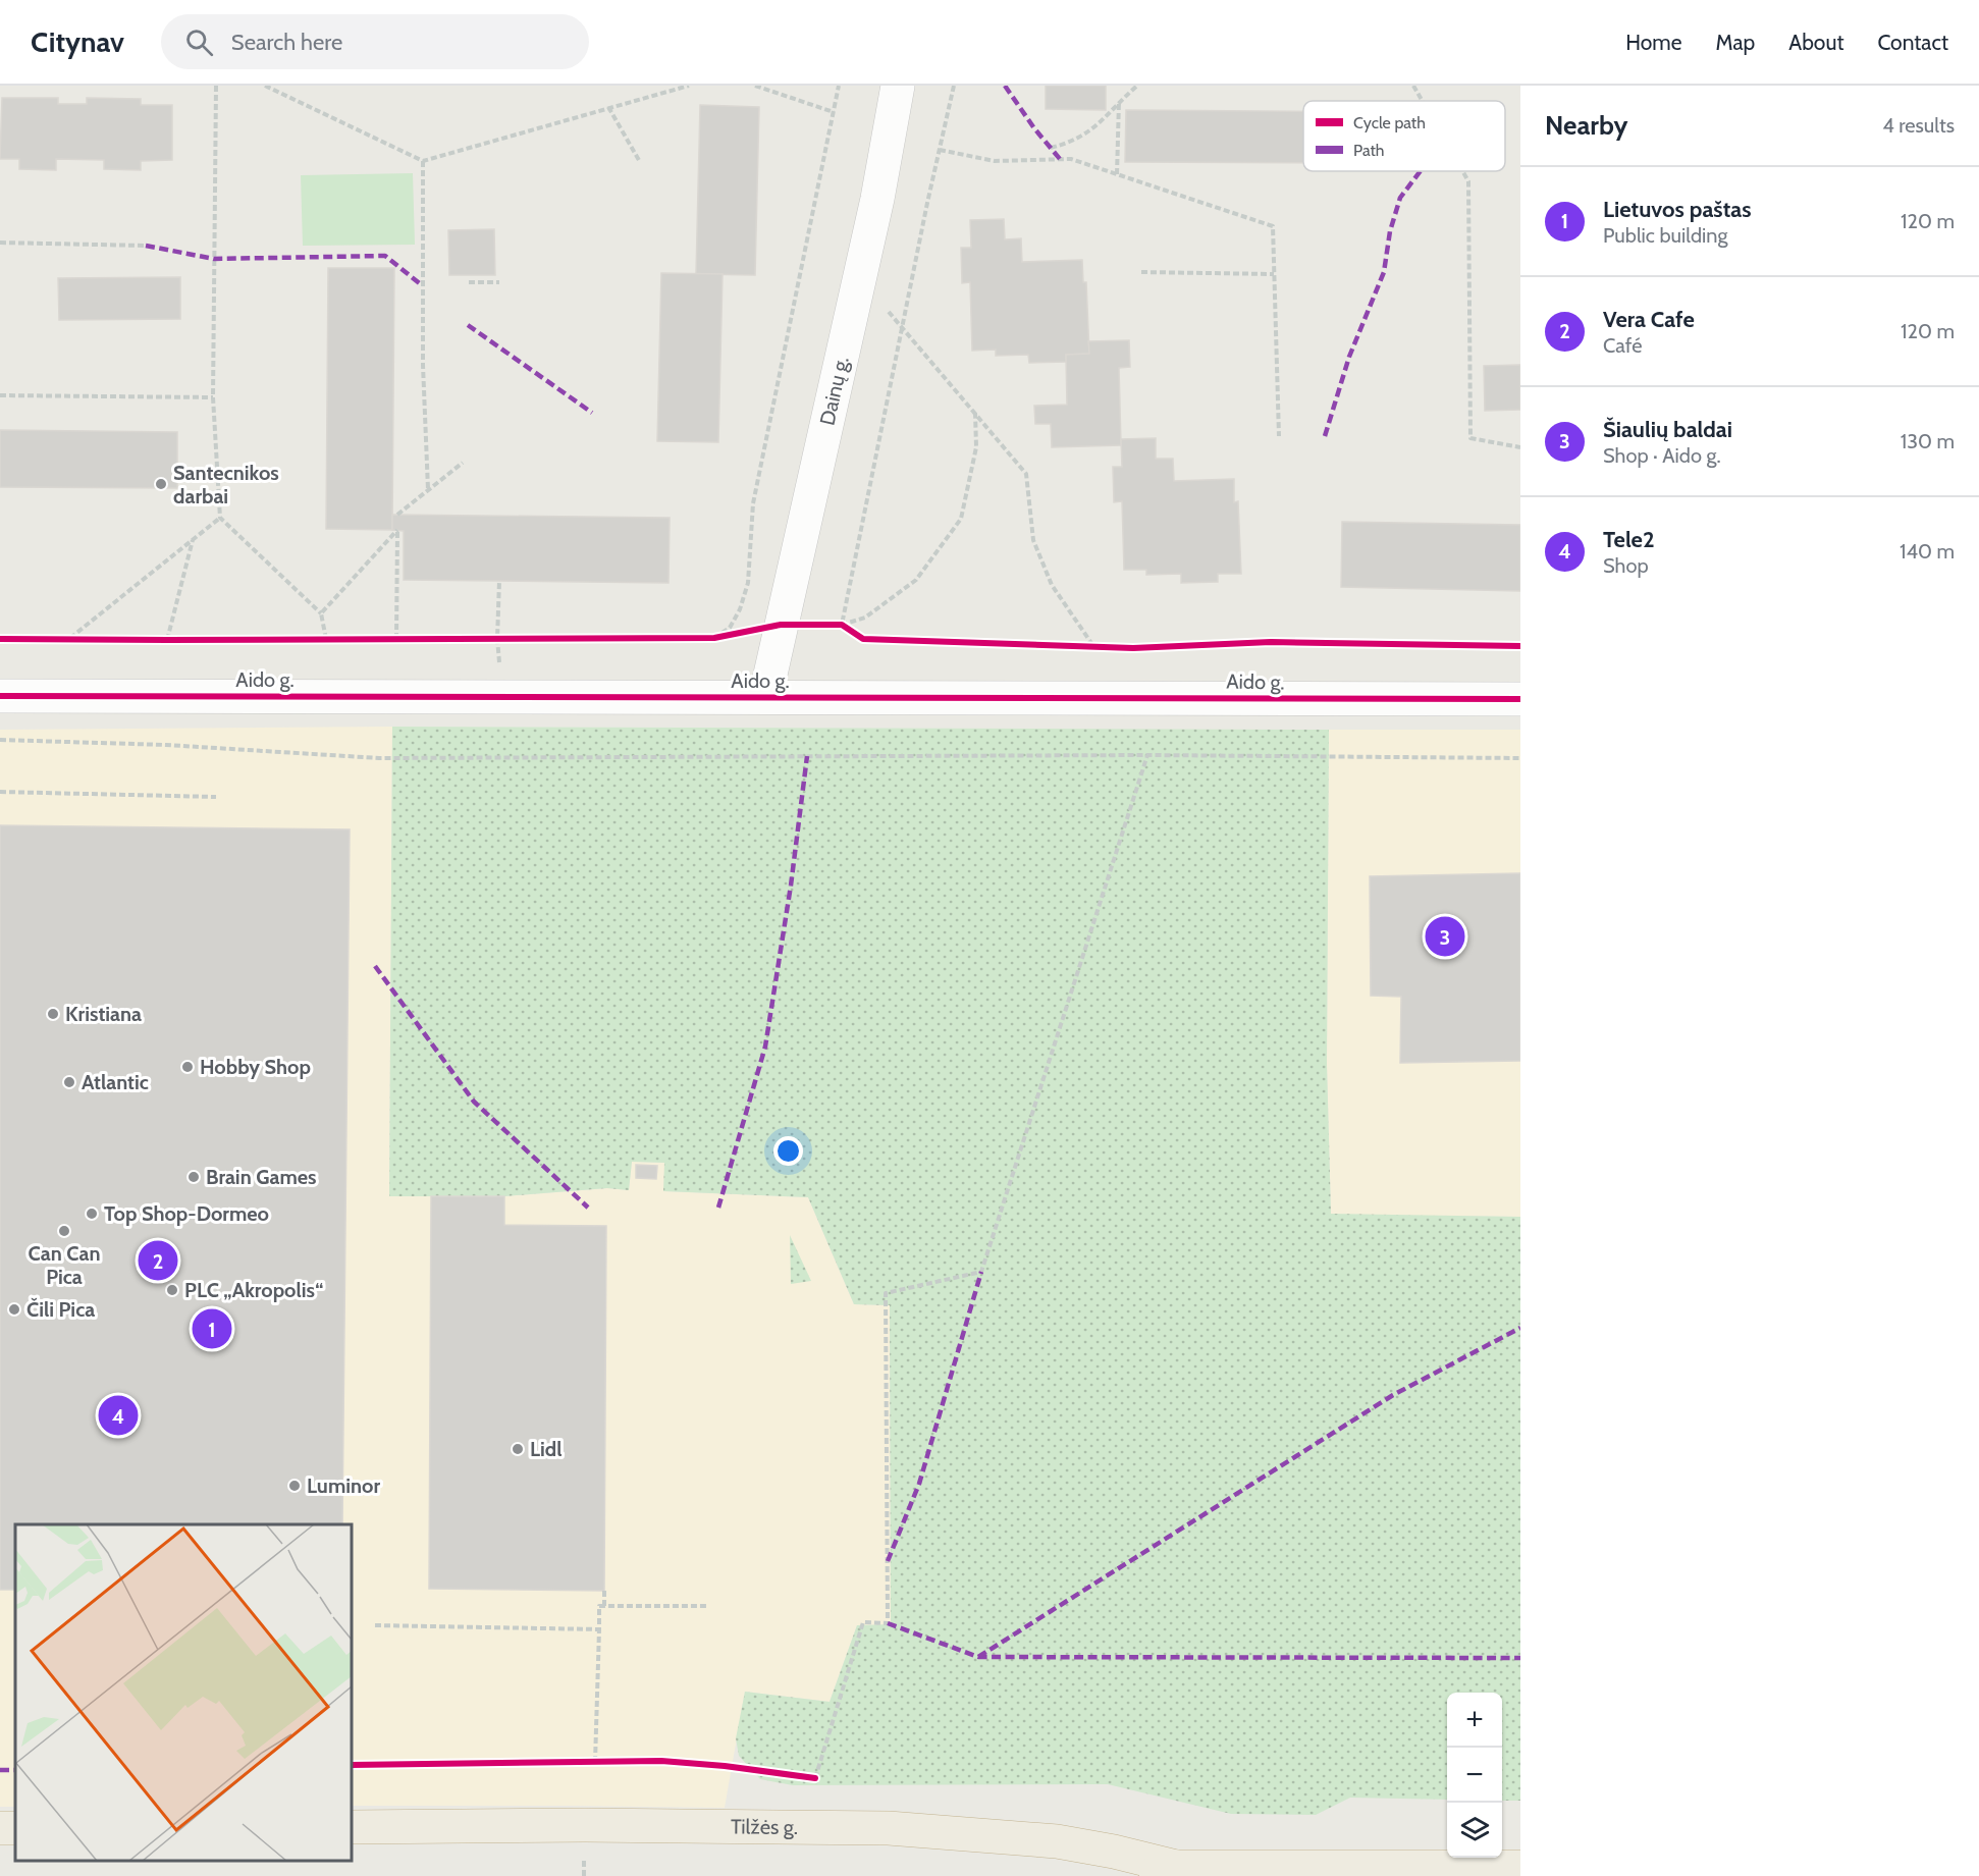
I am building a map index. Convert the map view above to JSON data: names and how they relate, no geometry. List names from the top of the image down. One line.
{"streets":{"highway":["Tilžės g."],"street":["Dainų g.","Aido g."]},"crossings":[["Dainų g.","Aido g."]],"places":["Santecnikos darbai","Kristiana","Hobby Shop","Atlantic","Brain Games","Top Shop-Dormeo","Can Can Pica","PLC „Akropolis“","Čili Pica","Lidl","Luminor"],"legend":["Cycle path","Path"],"page":{"header":"Citynav","search":"Search here","nav":["Home","Map","About","Contact"],"heading":["Nearby","4 results"],"list":[{"mark":"1","name":"Lietuvos paštas","note":"Public building","value":"120 m"},{"mark":"2","name":"Vera Cafe","note":"Café","value":"120 m"},{"mark":"3","name":"Šiaulių baldai","note":"Shop · Aido g.","value":"130 m"},{"mark":"4","name":"Tele2","note":"Shop","value":"140 m"}],"pins":["3","2","1","4"],"map_buttons":["+","−"]}}
